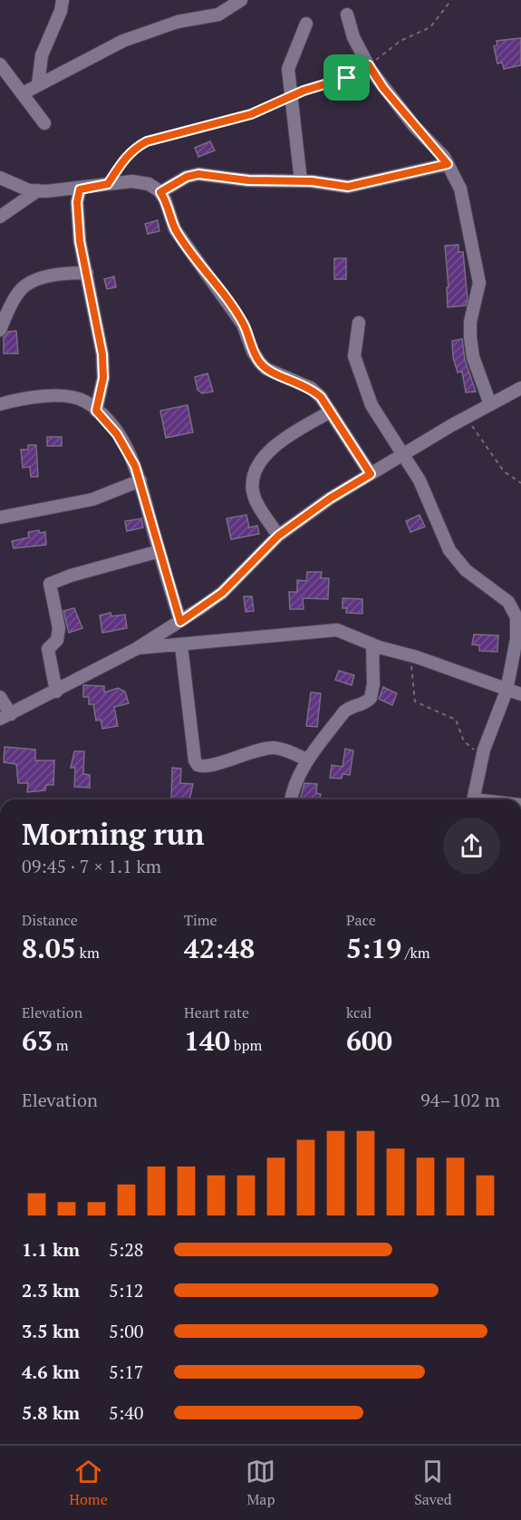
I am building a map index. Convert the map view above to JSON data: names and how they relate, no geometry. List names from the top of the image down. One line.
{"page":{"heading":["Morning run","09:45 · 7 × 1.1 km"],"stats":[["Distance","8.05 km"],["Time","42:48"],["Pace","5:19 /km"],["Elevation","63 m"],["Heart rate","140 bpm"],["kcal","600"]],"chart":["Elevation","94–102 m"],"list":[{"name":"1.1 km","note":"5:28"},{"name":"2.3 km","note":"5:12"},{"name":"3.5 km","note":"5:00"},{"name":"4.6 km","note":"5:17"},{"name":"5.8 km","note":"5:40"}],"tabs":["Home","Map","Saved"]}}
